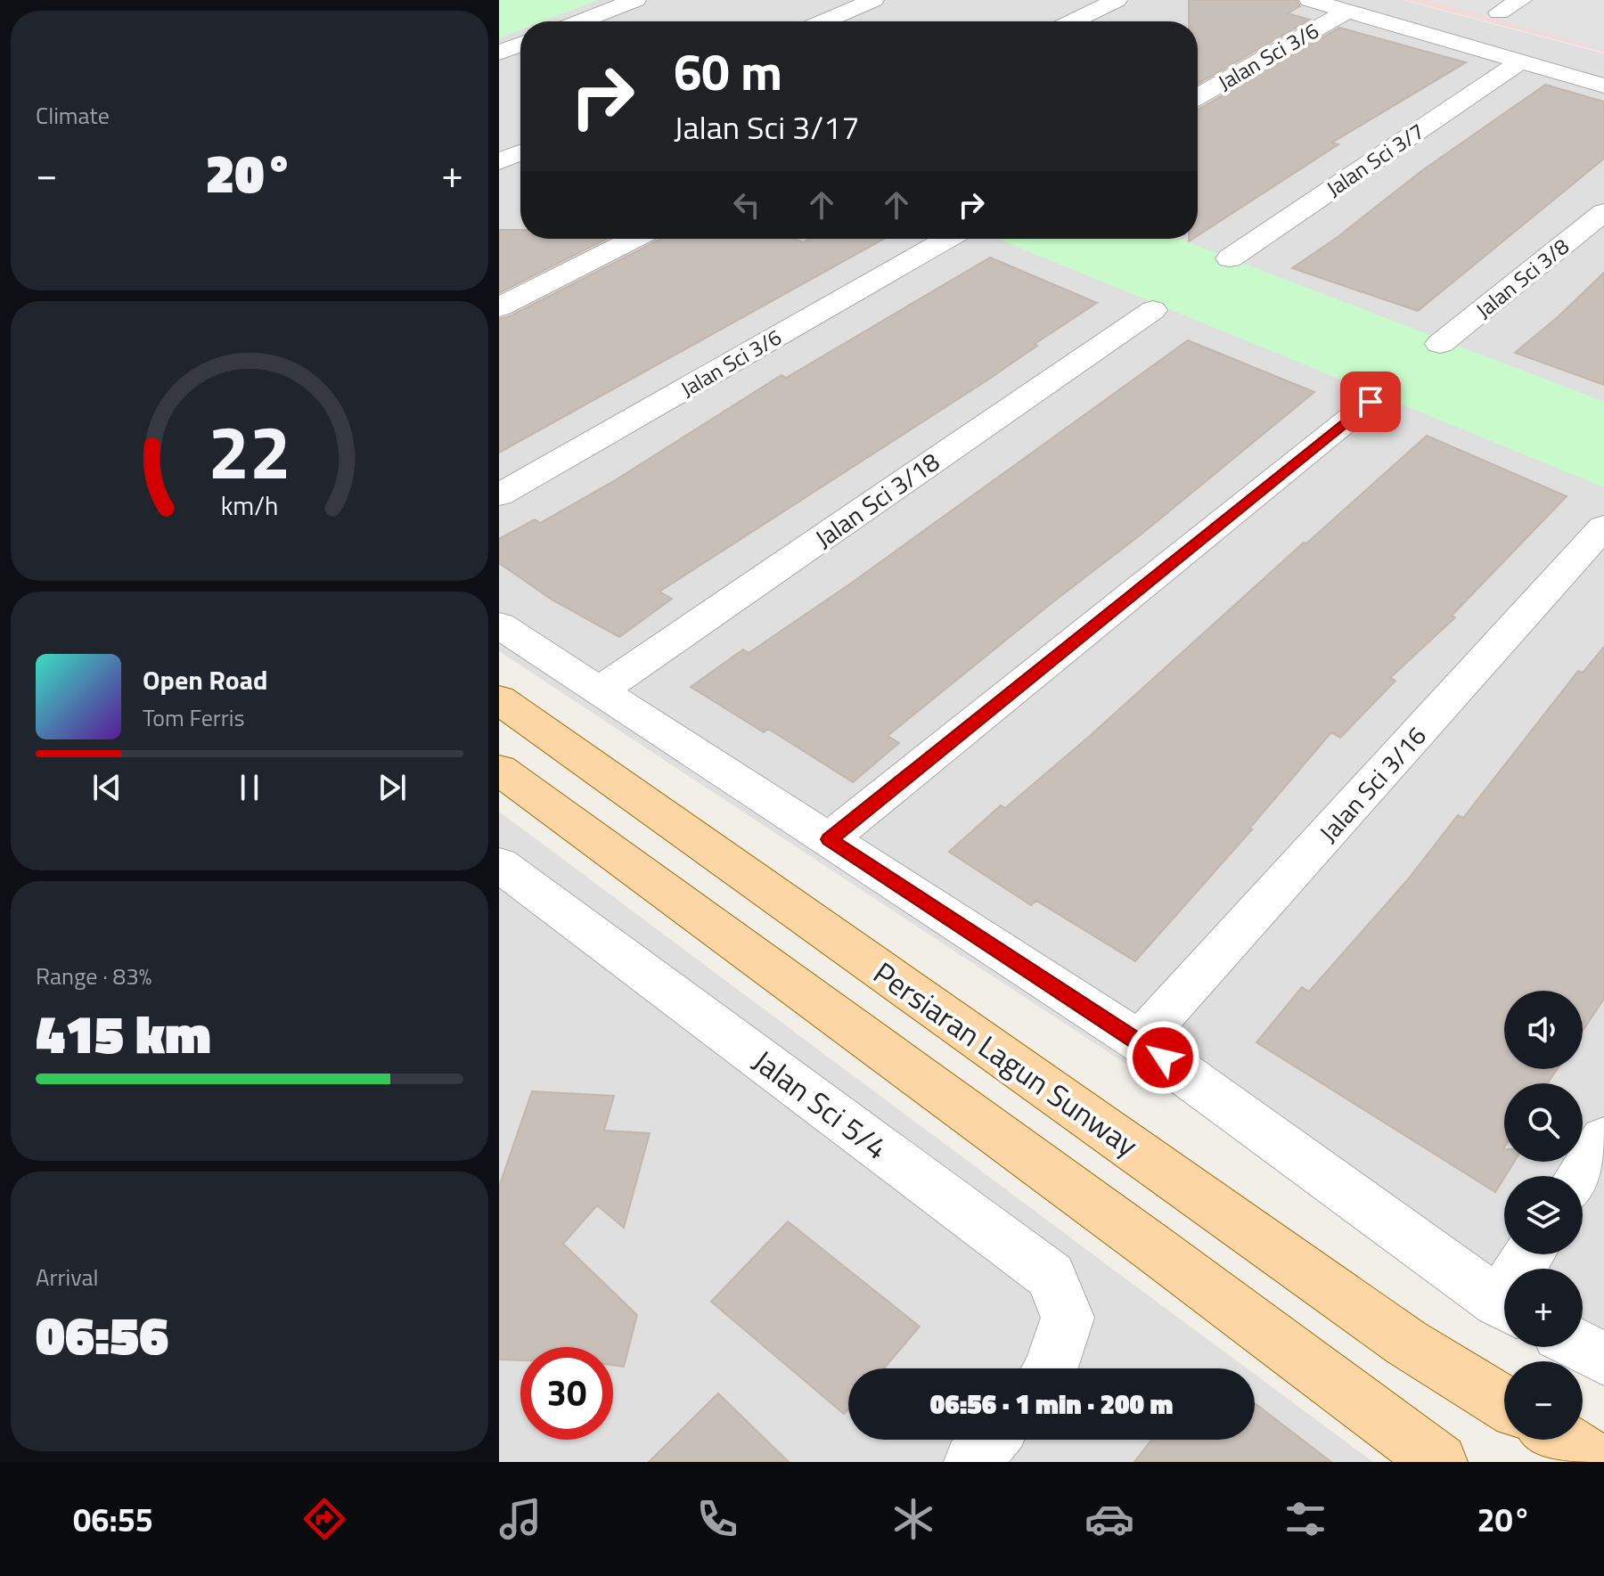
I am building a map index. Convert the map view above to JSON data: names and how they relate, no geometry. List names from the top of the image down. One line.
{"streets":{"main road":["Persiaran Lagun Sunway"],"street":["Jalan Sci 3/6","Jalan Sci 3/7","Jalan Sci 3/8","Jalan Sci 3/18","Jalan Sci 3/16","Jalan Sci 5/4"]},"page":{"tile":["Climate",["Range · 83%","415 km"],["Arrival","06:56"]],"turn":["60 m","Jalan Sci 3/17"],"heat":["−","20°","+"],"song":["Open Road","Tom Ferris"],"map_buttons":["+","−"],"limit":"30","trip":"06:56 · 1 min · 200 m","tabs":["06:55","20°"],"gauge":["22","km/h"]}}
